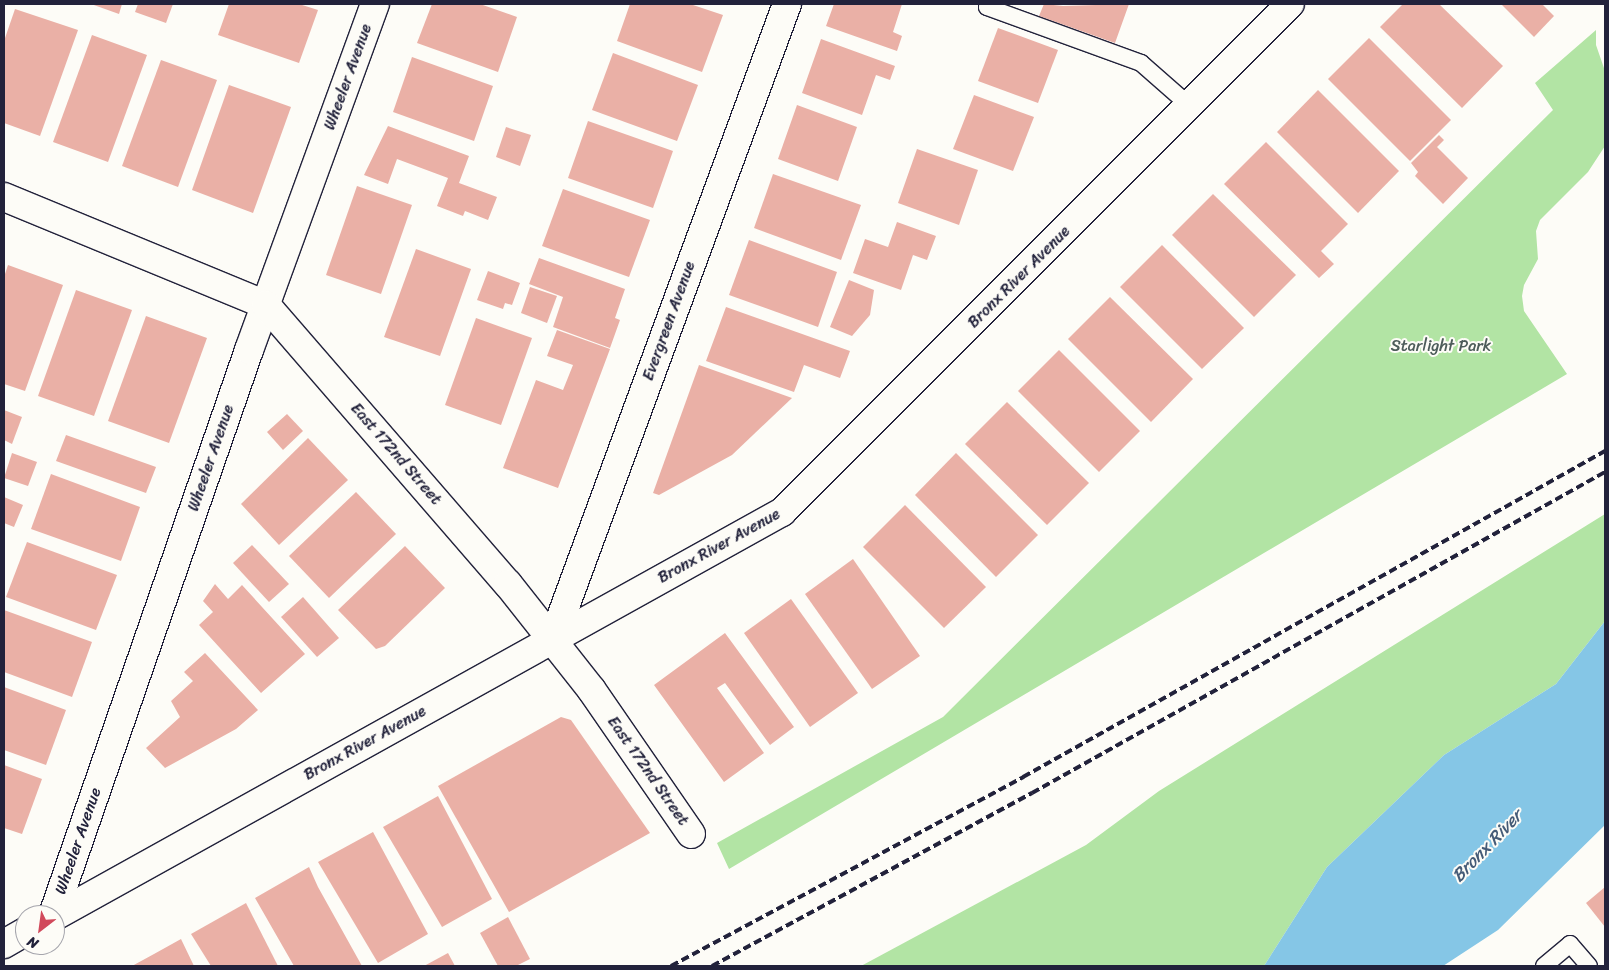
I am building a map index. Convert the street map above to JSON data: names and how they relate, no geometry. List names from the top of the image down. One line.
{"streets":{"street":["Wheeler Avenue","Bronx River Avenue","Evergreen Avenue","East 172nd Street"]},"crossings":[["Wheeler Avenue","East 172nd Street"],["Bronx River Avenue","Evergreen Avenue"],["Bronx River Avenue","East 172nd Street"],["Evergreen Avenue","East 172nd Street"]],"water":["Bronx River"],"parks":["Starlight Park"],"north":"bottom left"}
